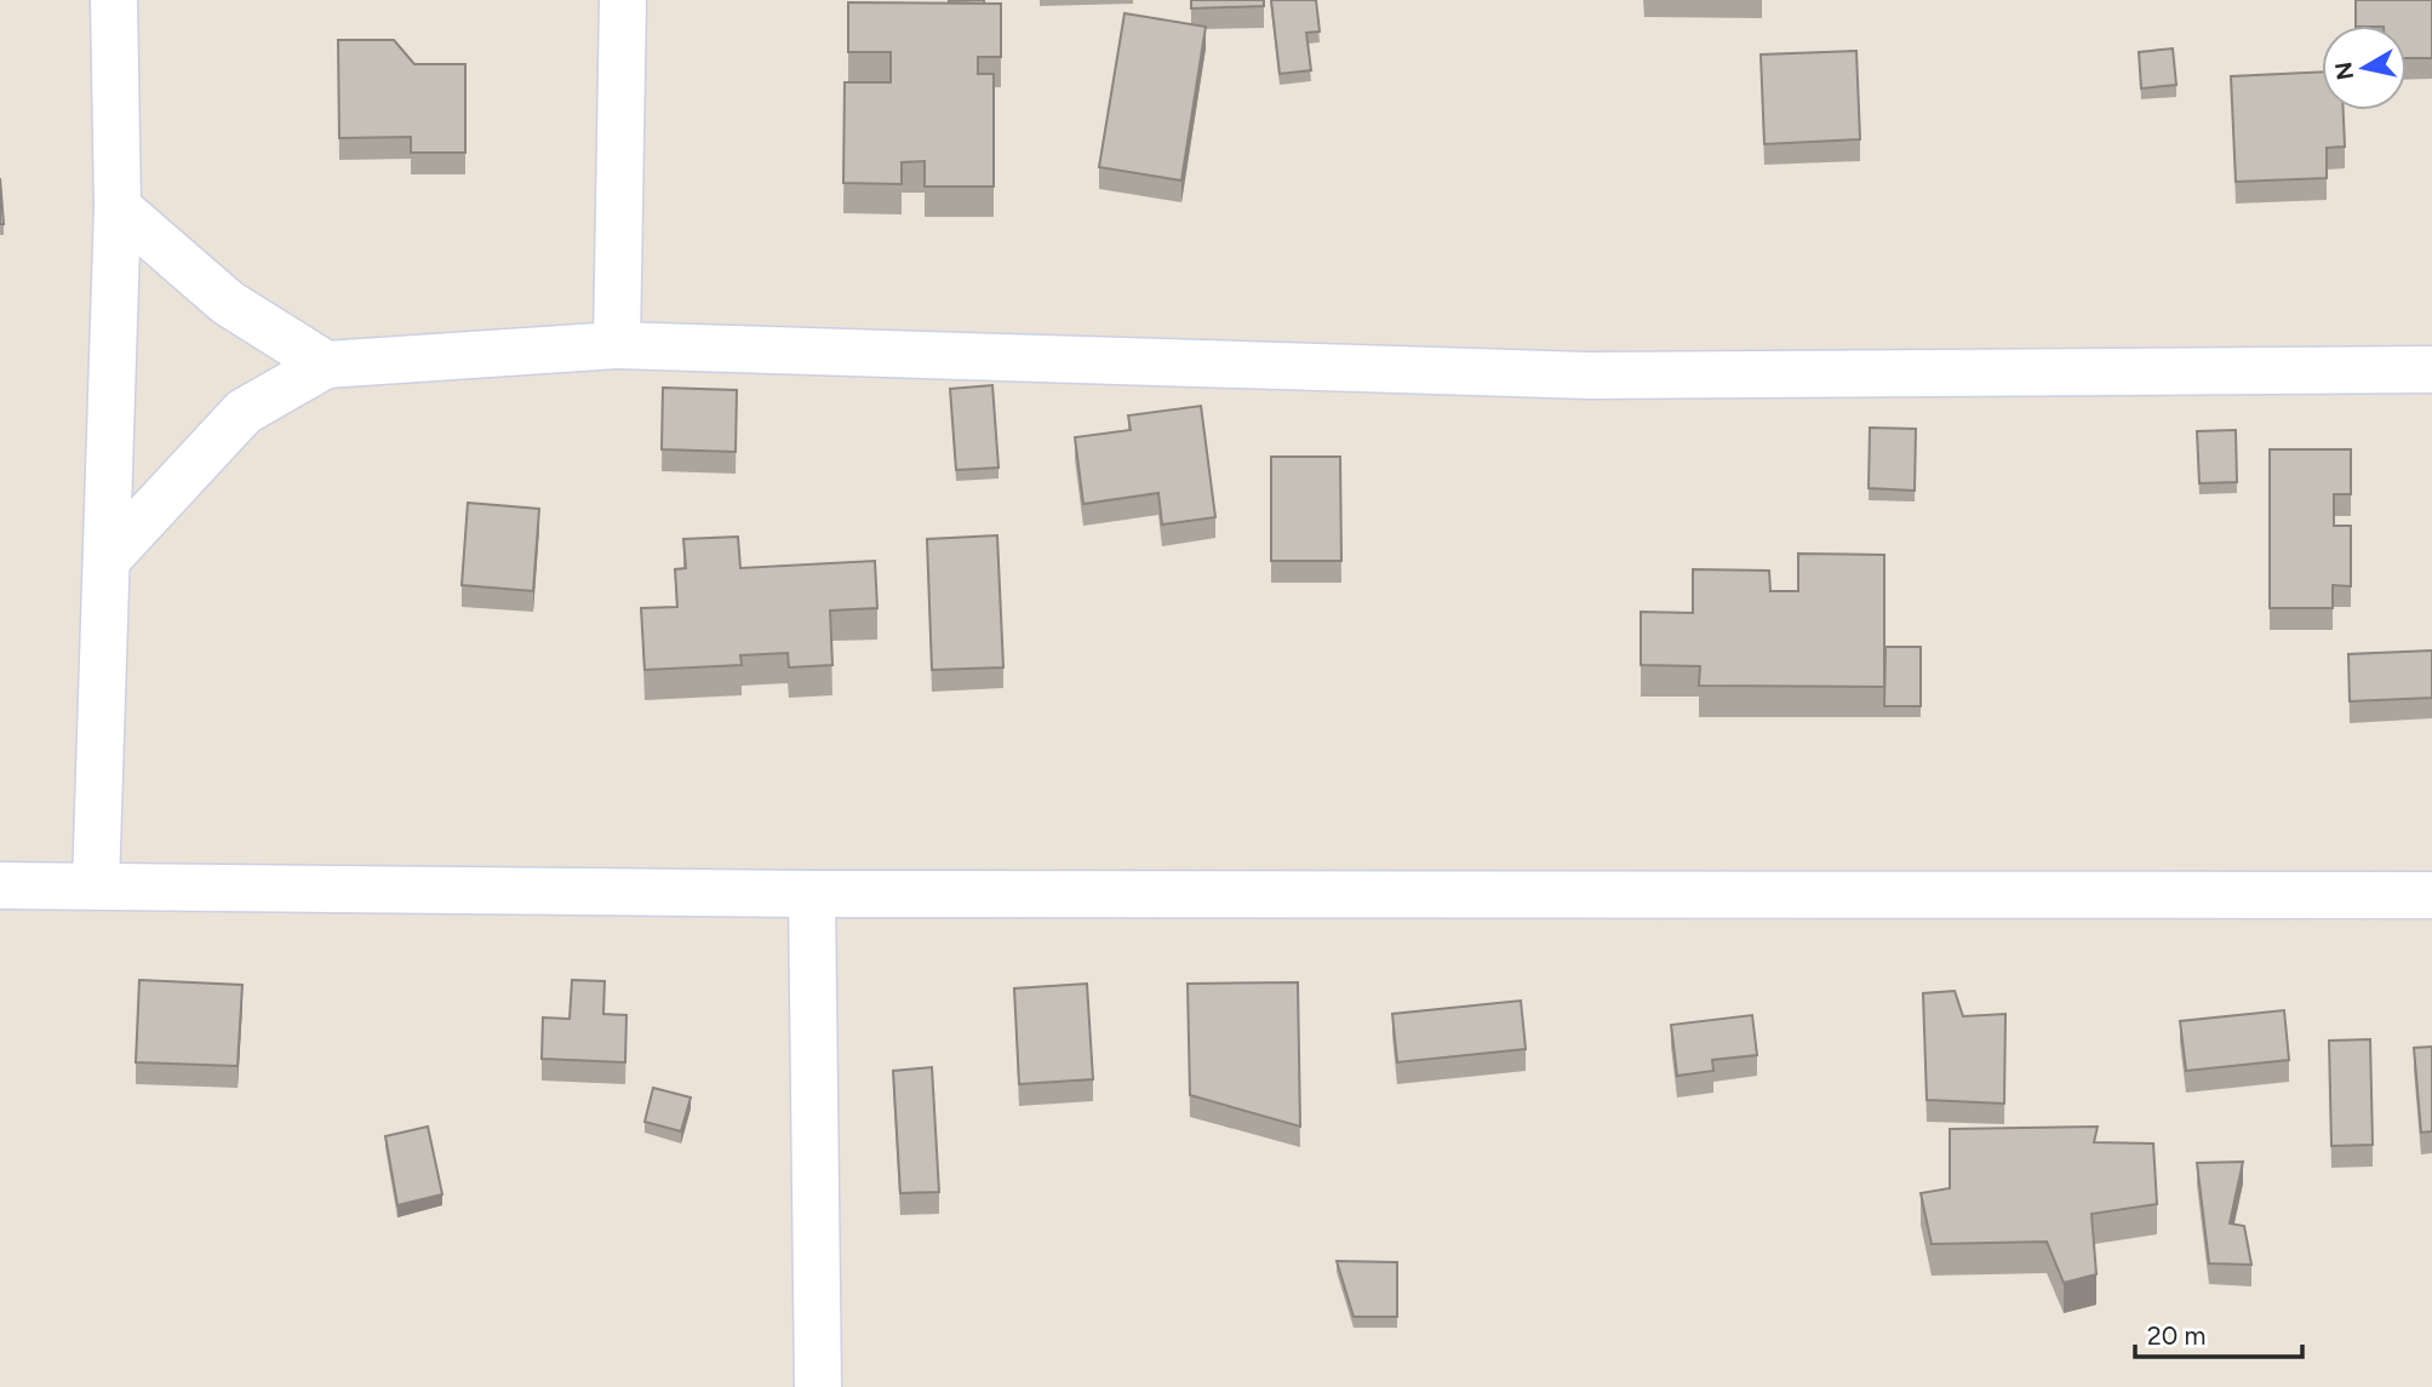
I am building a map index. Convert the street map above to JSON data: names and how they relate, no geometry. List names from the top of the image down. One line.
{"scale_bar":"20 m","north":"left"}
